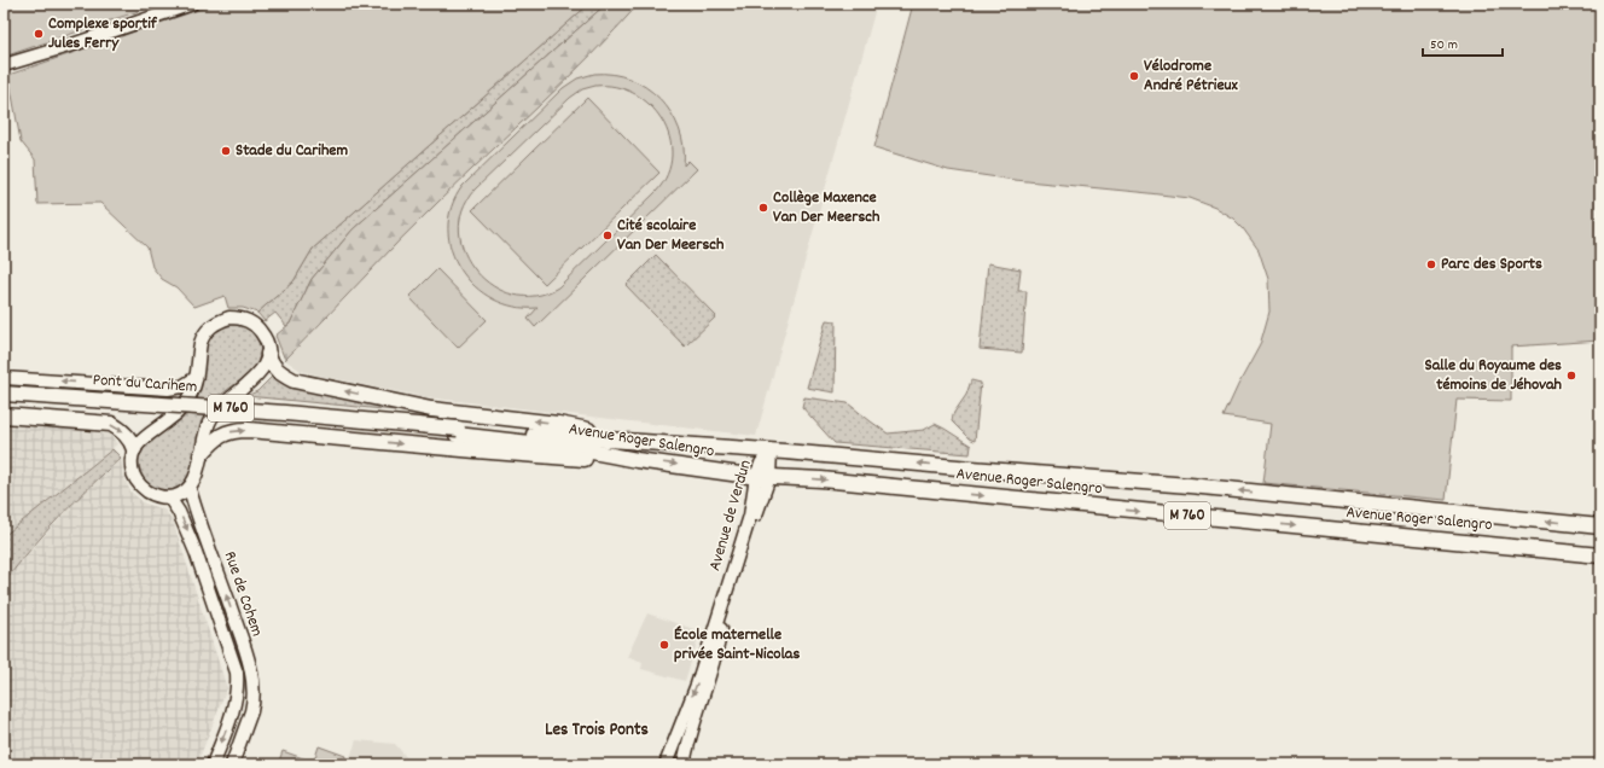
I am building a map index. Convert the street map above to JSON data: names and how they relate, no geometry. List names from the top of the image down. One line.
{"streets":{"main road":["Pont du Carihem","M 760","Avenue Roger Salengro"],"street":["Avenue de Verdun","Rue de Cohem"]},"crossings":[["Pont du Carihem","Avenue Roger Salengro"],["Avenue Roger Salengro","Avenue de Verdun"]],"districts":["Les Trois Ponts"],"places":["Complexe sportif Jules Ferry","Vélodrome André Pétrieux","Stade du Carihem","Collège Maxence Van Der Meersch","Cité scolaire Van Der Meersch","Parc des Sports","Salle du Royaume des témoins de Jéhovah","École maternelle privée Saint-Nicolas"],"scale_bar":"50 m"}
